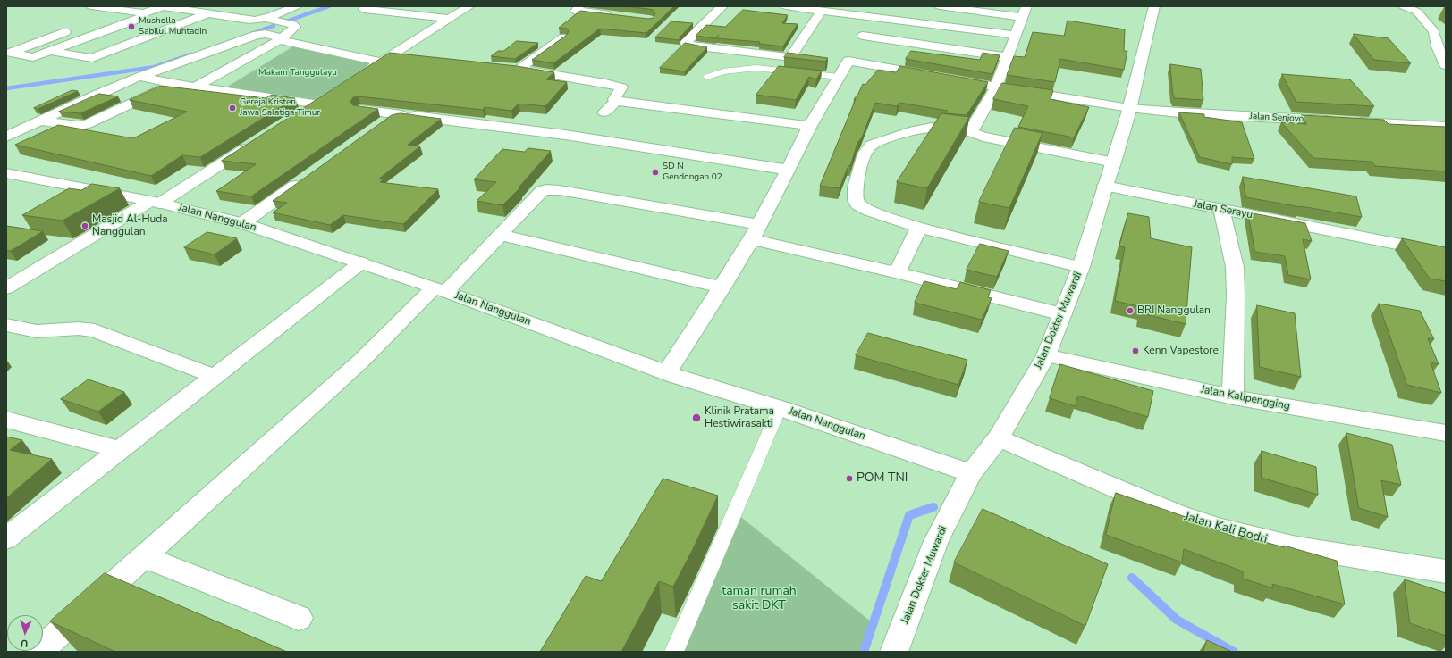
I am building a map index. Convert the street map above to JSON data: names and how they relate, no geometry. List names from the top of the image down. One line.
{"streets":{"street":["Jalan Senjoyo","Jalan Serayu","Jalan Nanggulan","Jalan Dokter Muwardi","Jalan Kalipengging","Jalan Kali Bodri"]},"crossings":[["Jalan Senjoyo","Jalan Dokter Muwardi"],["Jalan Serayu","Jalan Dokter Muwardi"],["Jalan Nanggulan","Jalan Dokter Muwardi"],["Jalan Dokter Muwardi","Jalan Kalipengging"],["Jalan Dokter Muwardi","Jalan Kali Bodri"]],"parks":["Makam Tanggulayu","taman rumah sakit DKT"],"places":["Musholla Sabilul Muhtadin","Gereja Kristen Jawa Salatiga Timur","SD N Gendongan 02","Masjid Al-Huda Nanggulan","BRI Nanggulan","Kenn Vapestore","Klinik Pratama Hestiwirasakti","POM TNI"],"north":"bottom"}
